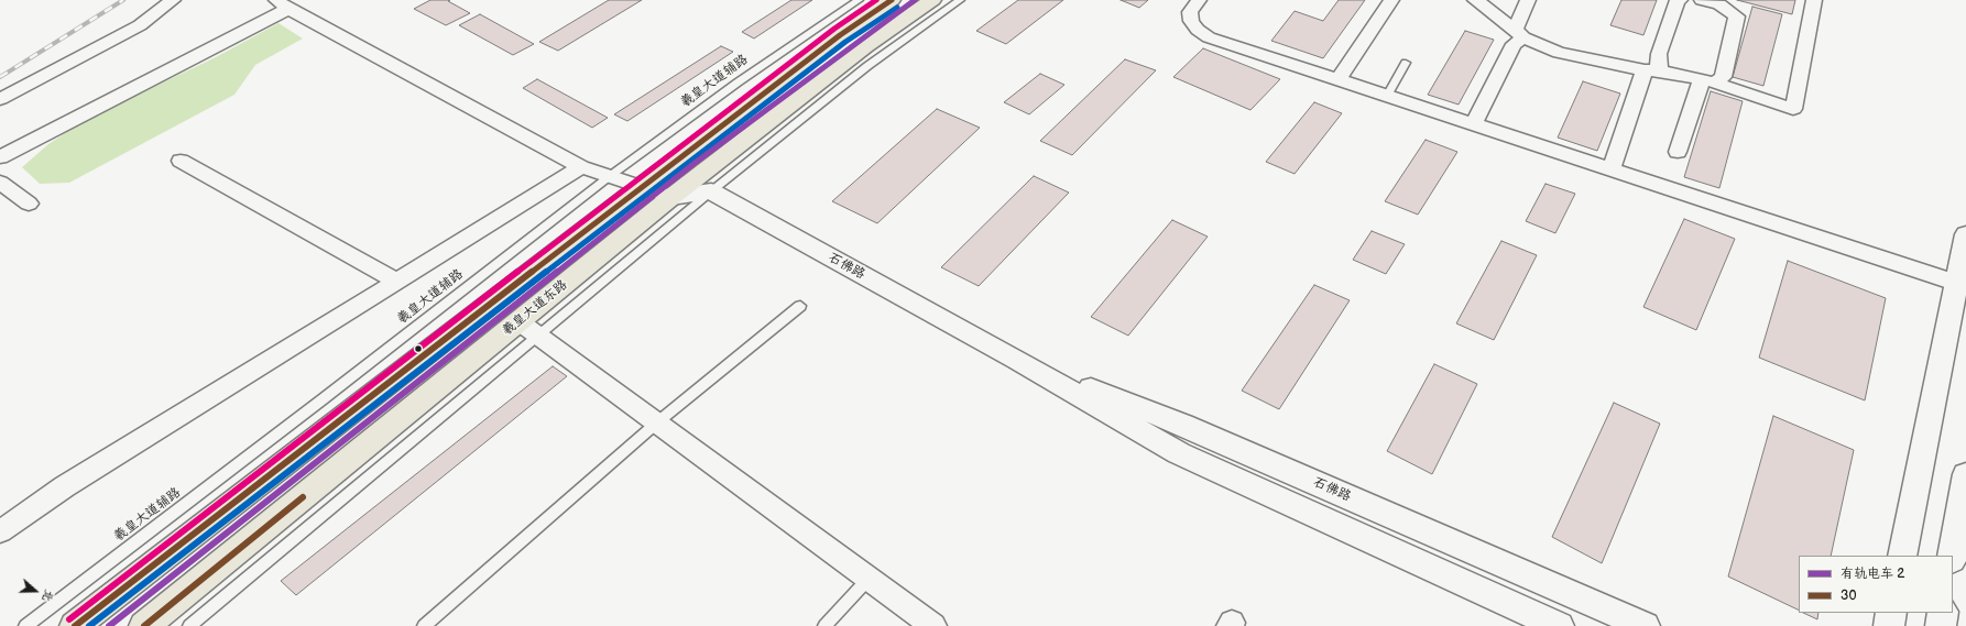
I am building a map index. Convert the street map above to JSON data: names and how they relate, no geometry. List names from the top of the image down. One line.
{"streets":{"main road":["羲皇大道东路"],"street":["石佛路"],"lane":["羲皇大道辅路"]},"lines":["tram line 2","transit line 30"],"legend":["有轨电车 2","30"],"north":"right"}
